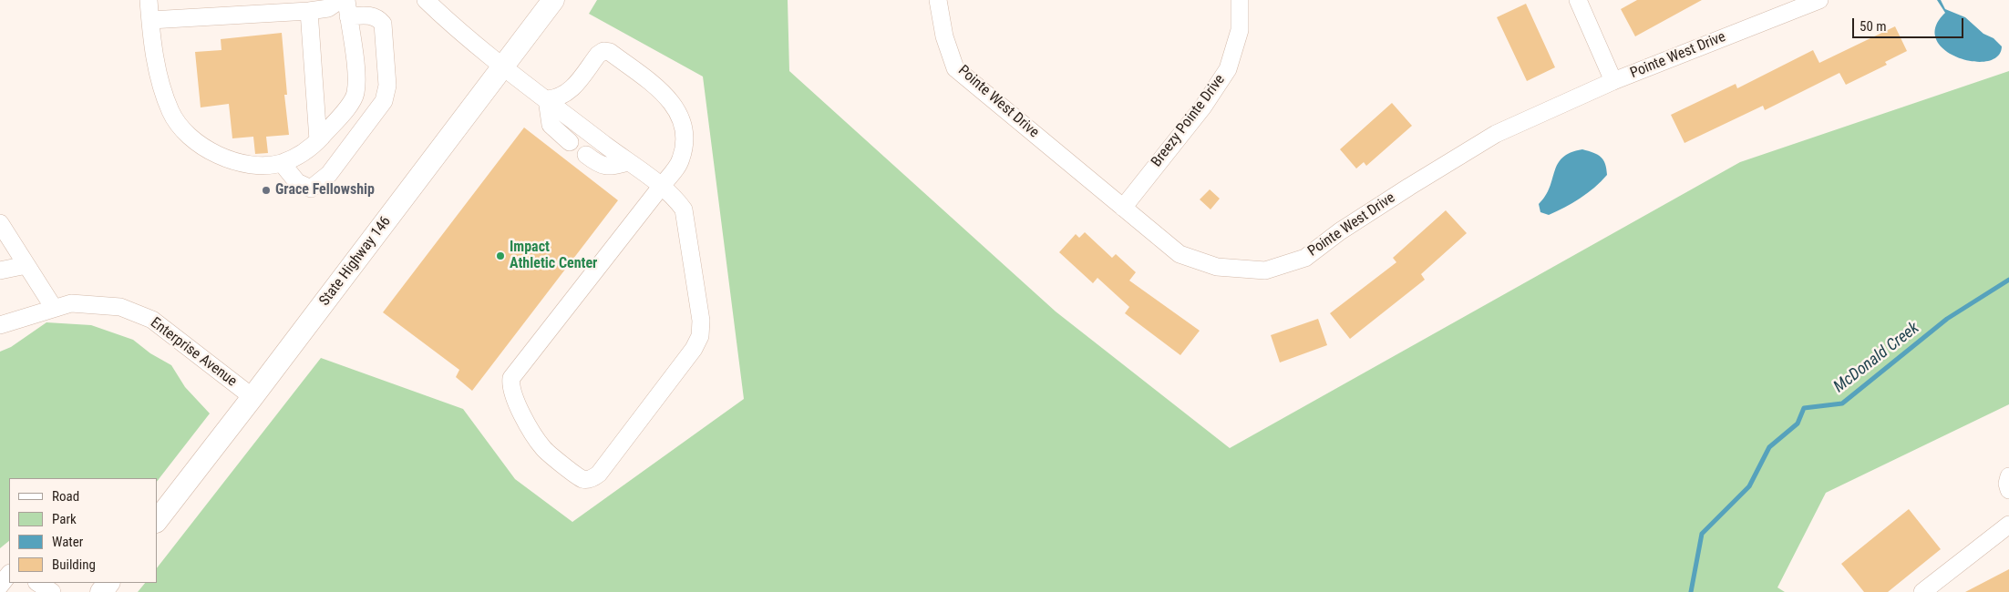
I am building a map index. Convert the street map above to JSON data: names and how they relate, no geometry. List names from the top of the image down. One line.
{"streets":{"main road":["State Highway 146"],"street":["Pointe West Drive","Breezy Pointe Drive","Enterprise Avenue"]},"crossings":[["Pointe West Drive","Breezy Pointe Drive"],["State Highway 146","Enterprise Avenue"]],"water":["McDonald Creek"],"places":["Grace Fellowship","Impact Athletic Center"],"legend":["Road","Park","Water","Building"],"scale_bar":"50 m"}
